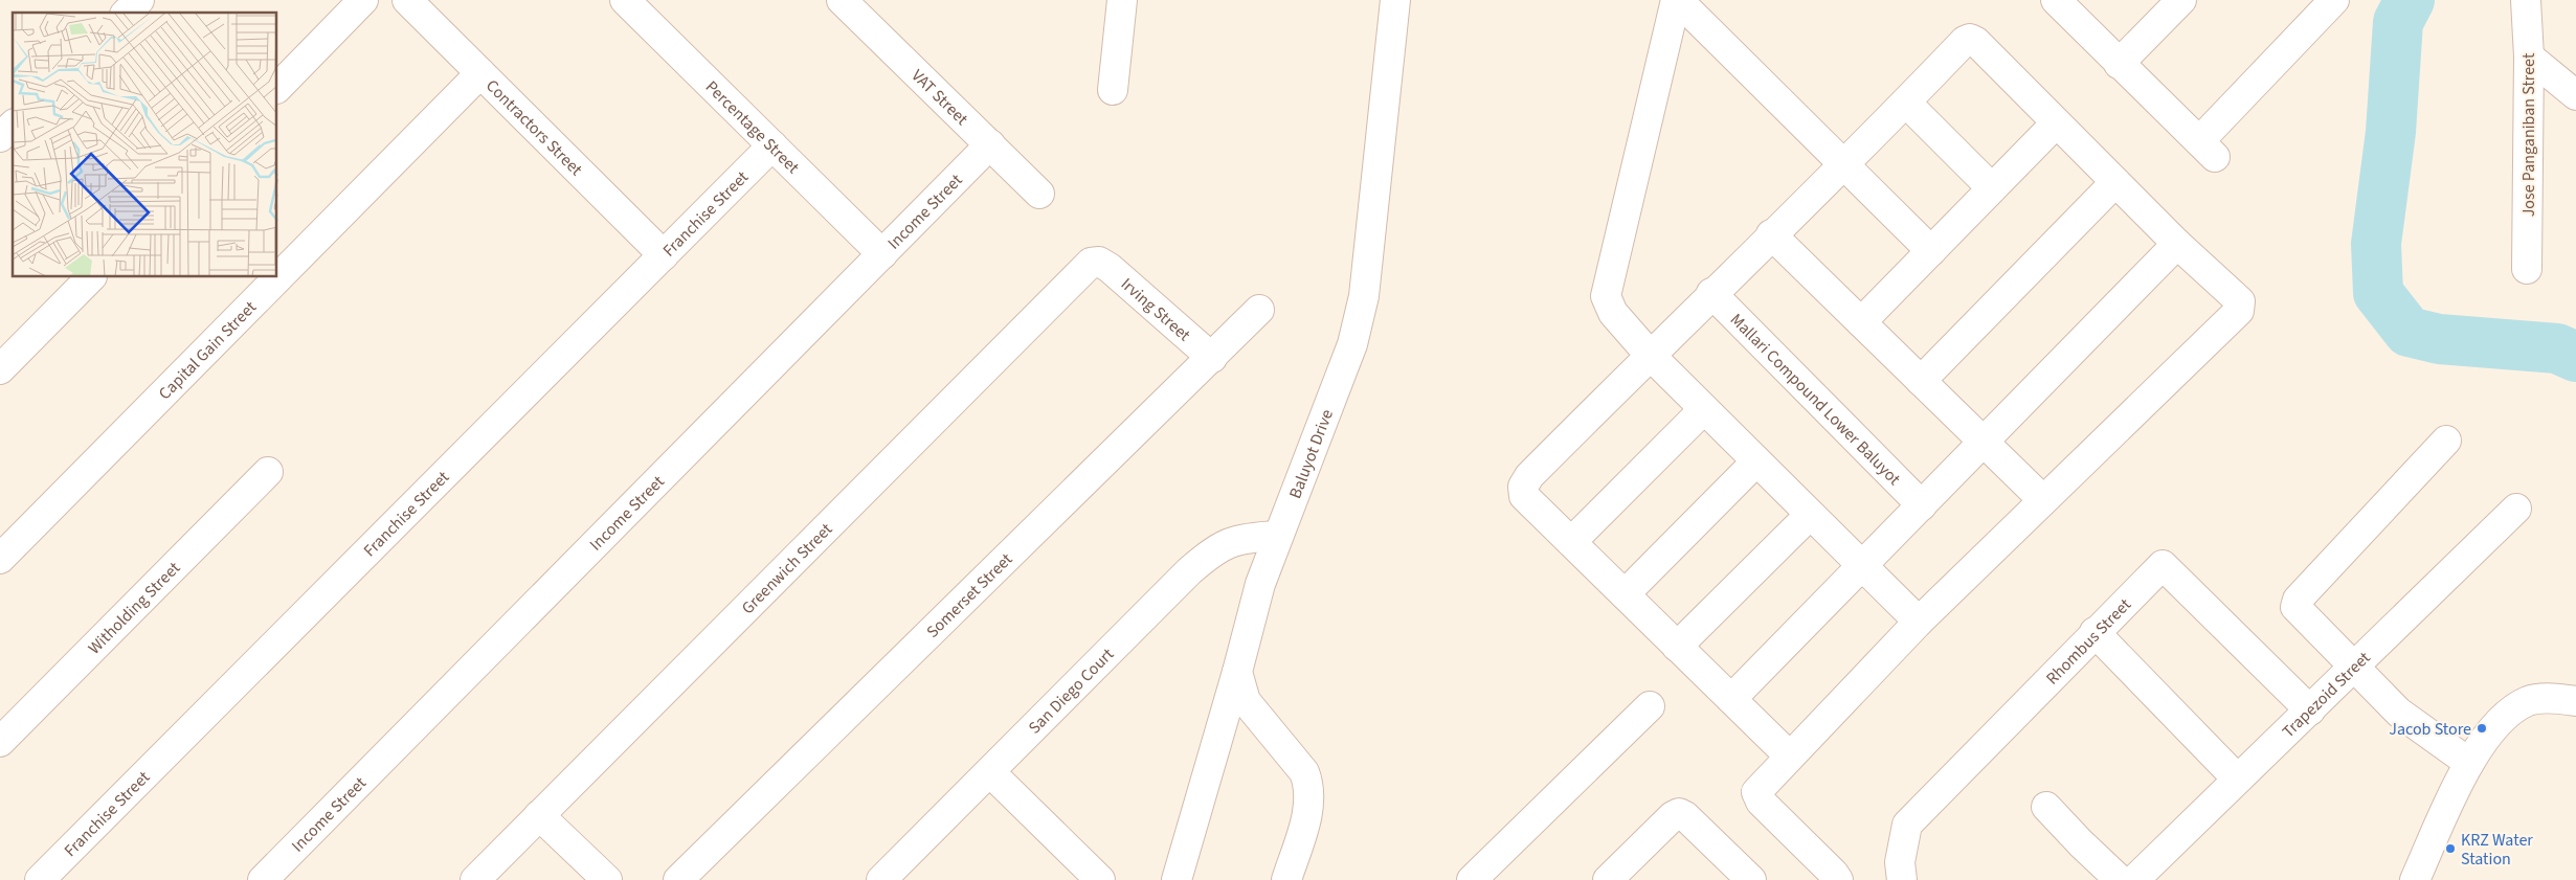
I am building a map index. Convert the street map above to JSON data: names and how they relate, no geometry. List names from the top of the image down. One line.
{"streets":{"street":["VAT Street","Percentage Street","Contractors Street","Jose Panganiban Street","Income Street","Franchise Street","Irving Street","Capital Gain Street","Mallari Compound Lower Baluyot","Baluyot Drive","Greenwich Street","Somerset Street","Witholding Street","Rhombus Street","San Diego Court","Trapezoid Street"]},"crossings":[["VAT Street","Income Street"],["Percentage Street","Income Street"],["Percentage Street","Franchise Street"],["Contractors Street","Franchise Street"],["Contractors Street","Capital Gain Street"],["Irving Street","Greenwich Street"],["Irving Street","Somerset Street"],["Baluyot Drive","San Diego Court"],["Rhombus Street","Trapezoid Street"]],"places":["Jacob Store","KRZ Water Station"]}
